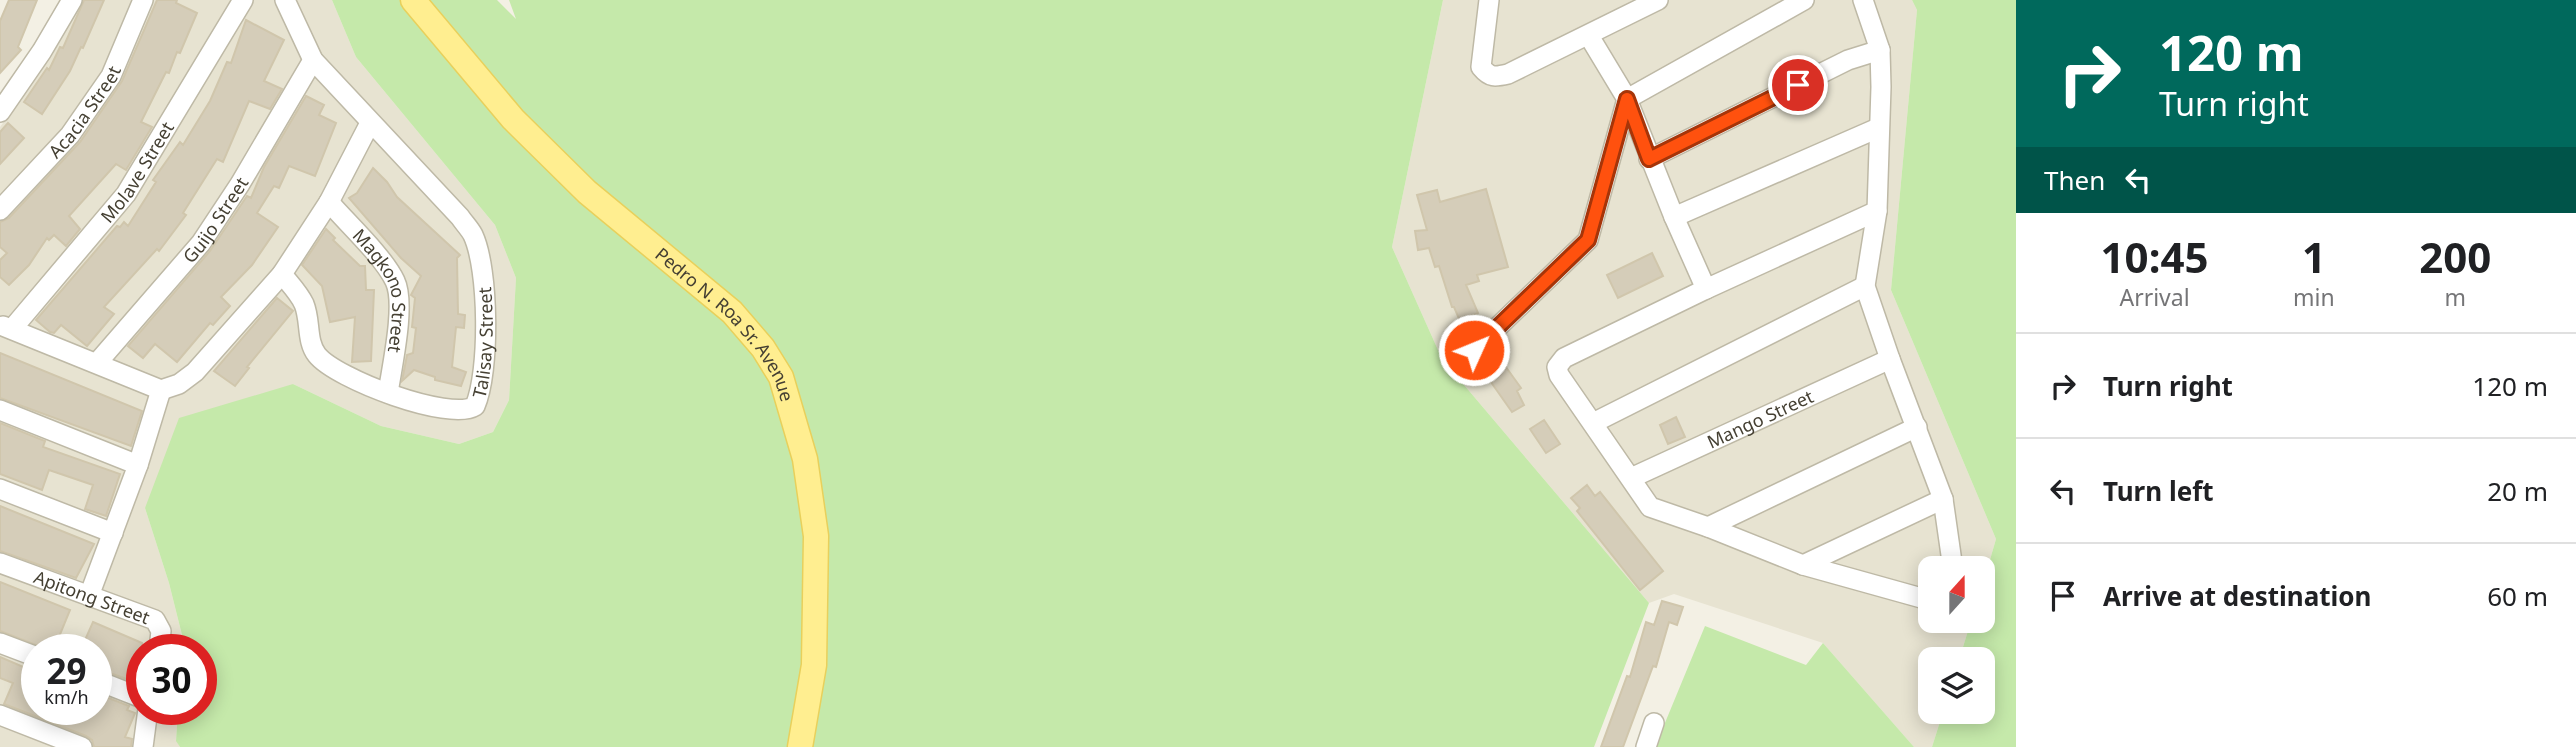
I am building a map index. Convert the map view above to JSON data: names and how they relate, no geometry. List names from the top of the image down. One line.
{"streets":{"main road":["Pedro N. Roa Sr. Avenue"],"street":["Acacia Street","Molave Street","Guijo Street","Magkono Street","Talisay Street","Mango Street","Apitong Street"]},"crossings":[["Guijo Street","Talisay Street"],["Magkono Street","Talisay Street"]],"north":"top","page":{"turn":["120 m","Turn right"],"then":"Then","eta":["10:45","Arrival","1","min","200","m"],"list":[{"name":"Turn right","value":"120 m"},{"name":"Turn left","value":"20 m"},{"name":"Arrive at destination","value":"60 m"}],"speed":"29 km/h","limit":"30"}}
